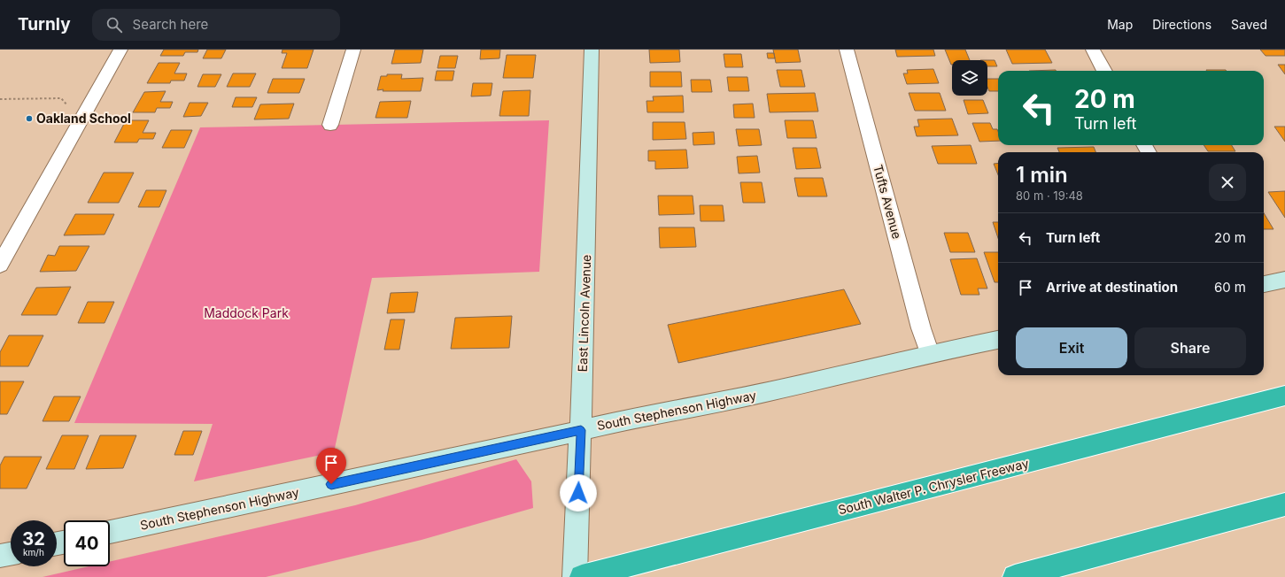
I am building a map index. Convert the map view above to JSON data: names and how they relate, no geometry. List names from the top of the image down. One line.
{"streets":{"highway":["South Walter P. Chrysler Freeway"],"main road":["East Lincoln Avenue","South Stephenson Highway"],"street":["Tufts Avenue"]},"crossings":[["Tufts Avenue","South Stephenson Highway"],["East Lincoln Avenue","South Stephenson Highway"]],"parks":["Maddock Park"],"places":["Oakland School"],"page":{"header":"Turnly","search":"Search here","nav":["Map","Directions","Saved"],"turn":["20 m","Turn left"],"heading":["1 min","80 m · 19:48"],"list":[{"name":"Turn left","value":"20 m"},{"name":"Arrive at destination","value":"60 m"}],"buttons":["Exit","Share"],"speed":"32 km/h","limit":"40"}}
